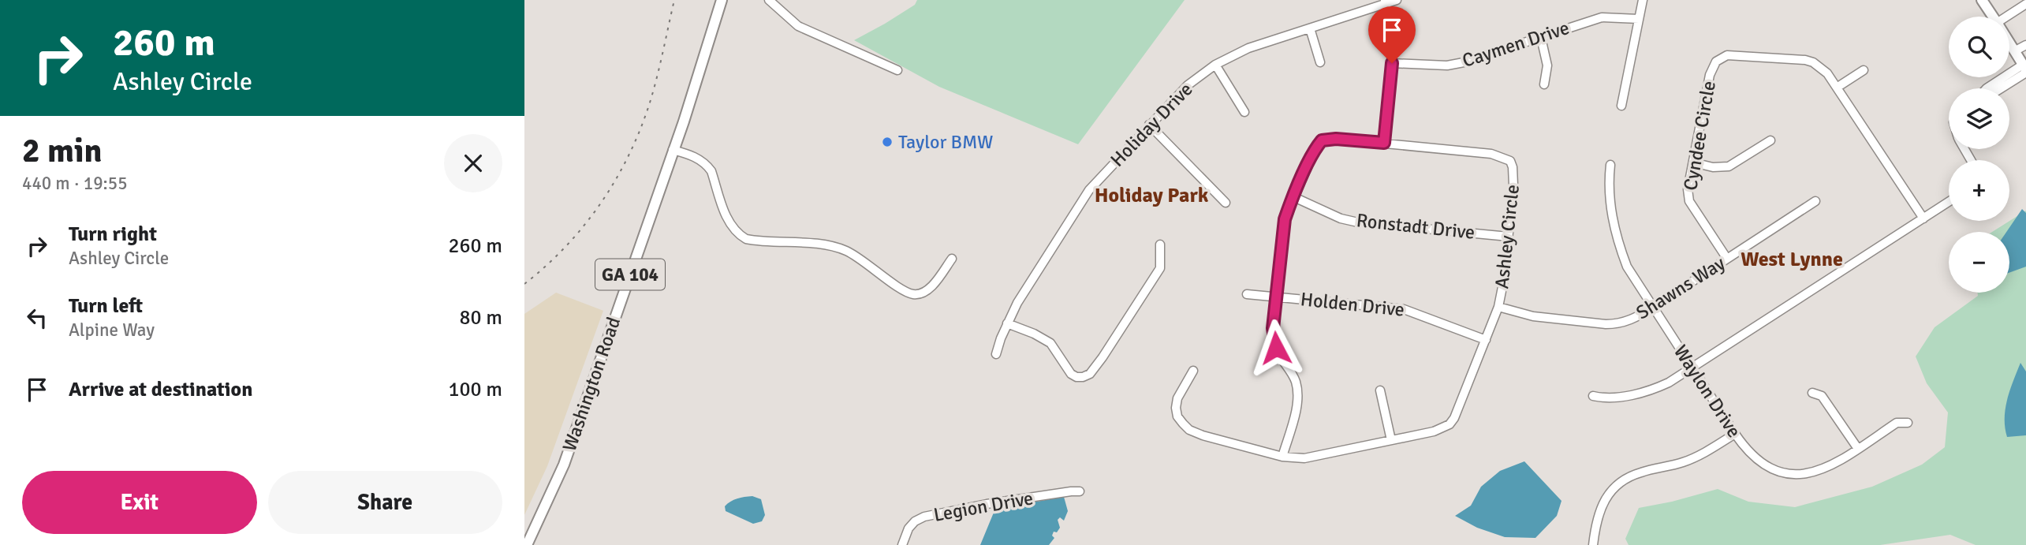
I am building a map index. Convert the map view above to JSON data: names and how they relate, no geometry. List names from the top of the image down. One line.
{"streets":{"main road":["GA 104","Washington Road"],"street":["Caymen Drive","Holiday Drive","Cyndee Circle","Ronstadt Drive","Ashley Circle","Shawns Way","Holden Drive","Waylon Drive","Legion Drive"]},"crossings":[["Cyndee Circle","Shawns Way"],["Ronstadt Drive","Ashley Circle"],["Ashley Circle","Shawns Way"],["Ashley Circle","Holden Drive"],["Shawns Way","Waylon Drive"]],"districts":["Holiday Park","West Lynne"],"places":["Taylor BMW"],"page":{"turn":["260 m","Ashley Circle"],"map_buttons":["+","−"],"heading":["2 min","440 m · 19:55"],"list":[{"name":"Turn right","note":"Ashley Circle","value":"260 m"},{"name":"Turn left","note":"Alpine Way","value":"80 m"},{"name":"Arrive at destination","value":"100 m"}],"buttons":["Exit","Share"]}}
